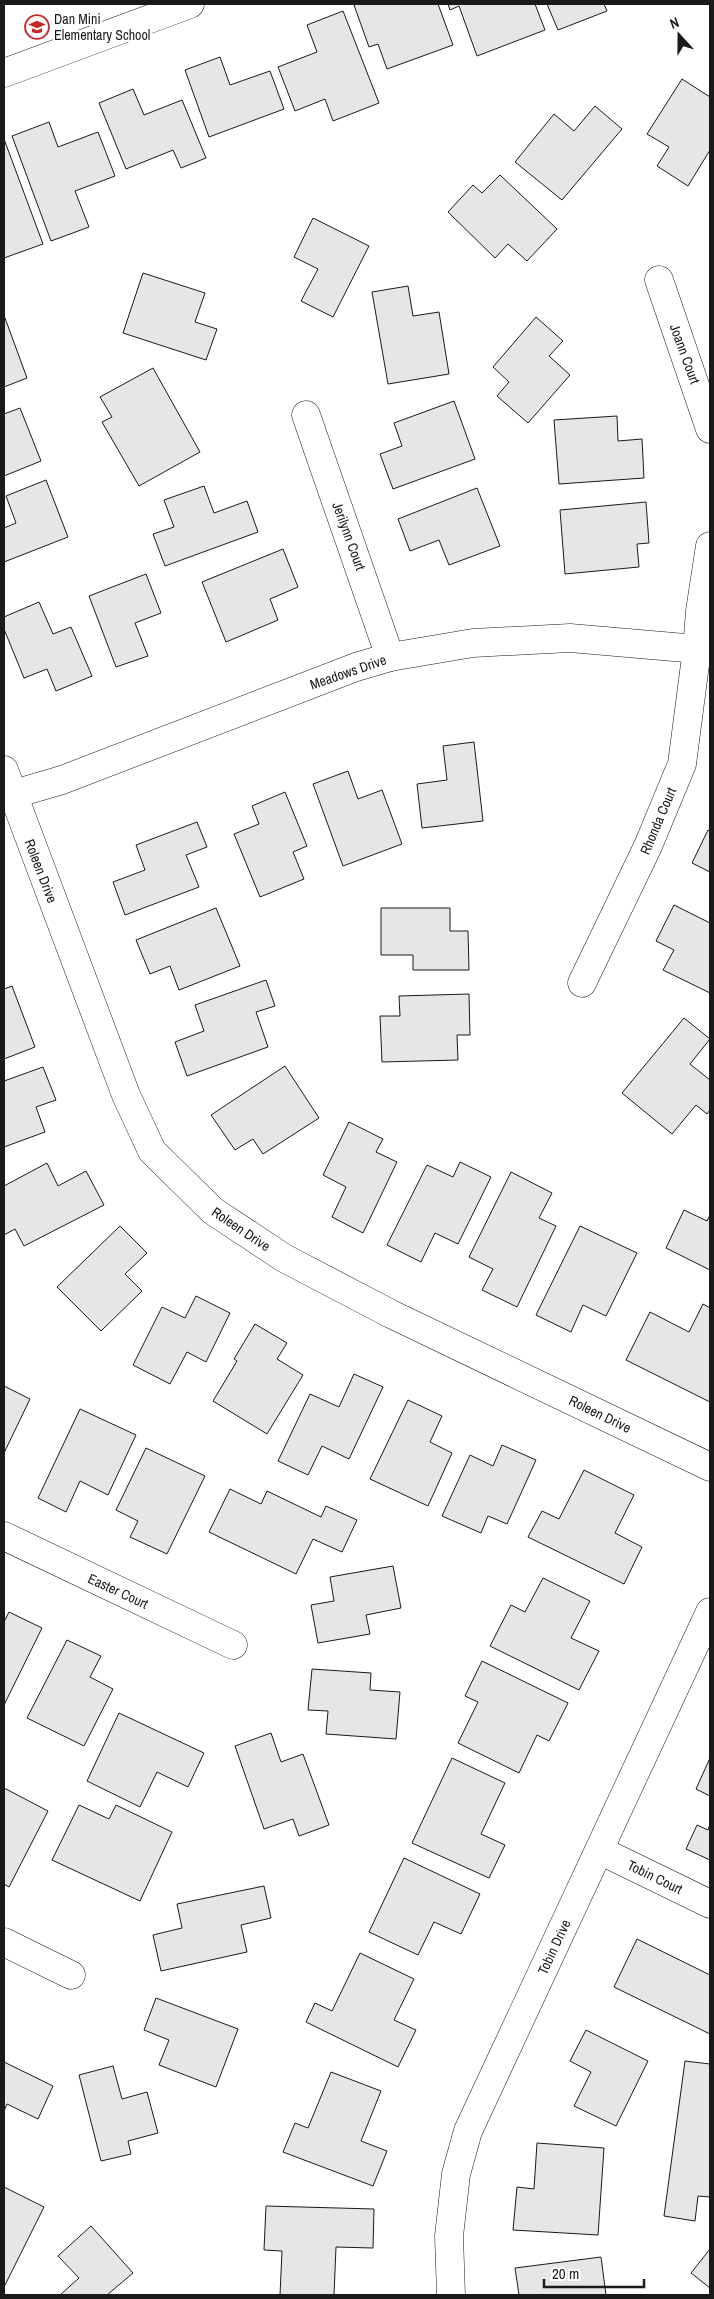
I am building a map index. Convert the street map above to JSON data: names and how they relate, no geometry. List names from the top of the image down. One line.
{"streets":{"street":["Joann Court","Jerilynn Court","Meadows Drive","Rhonda Court","Roleen Drive","Easter Court","Tobin Court","Tobin Drive"]},"crossings":[["Jerilynn Court","Meadows Drive"],["Meadows Drive","Rhonda Court"],["Meadows Drive","Roleen Drive"],["Tobin Court","Tobin Drive"]],"places":{"school or university":["Dan Mini Elementary School"]},"scale_bar":"20 m","north":"top"}
